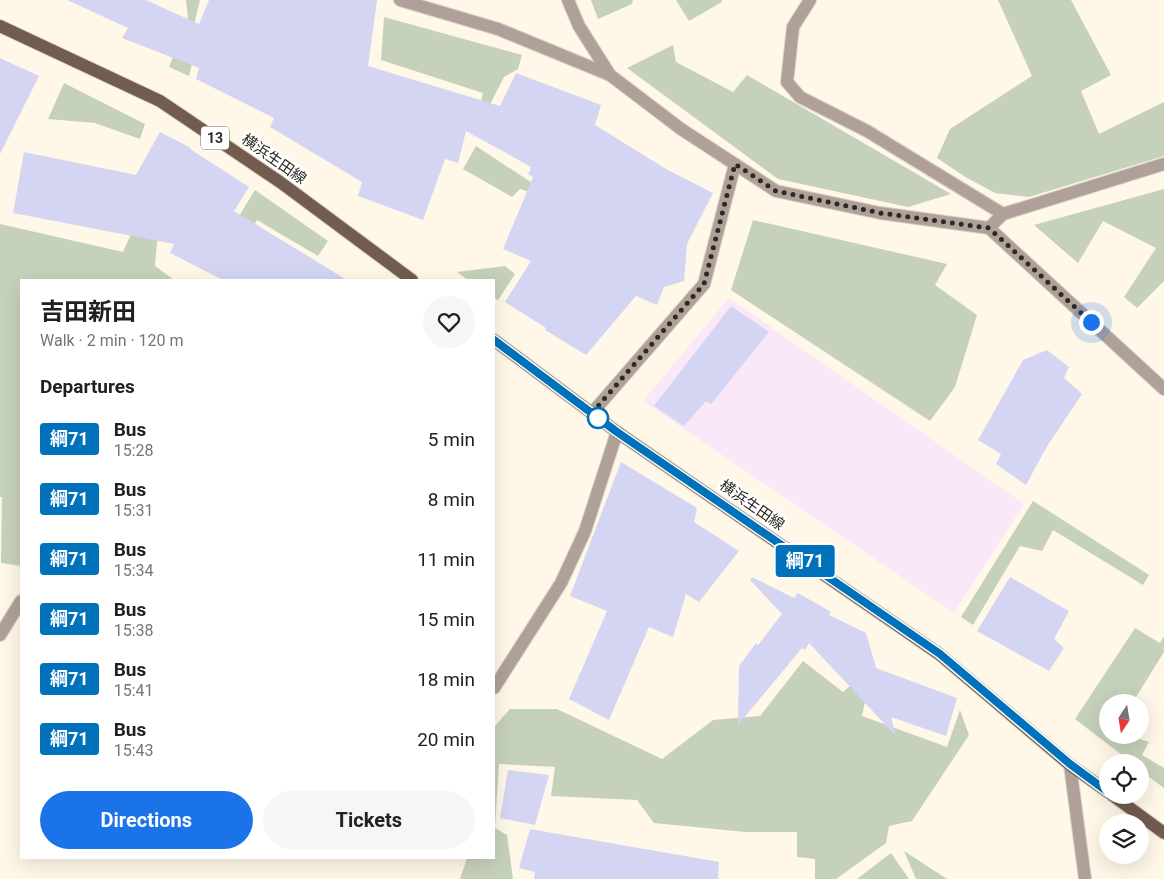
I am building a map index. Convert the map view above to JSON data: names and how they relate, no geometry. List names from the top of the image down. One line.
{"streets":{"main road":["13","横浜生田線"]},"lines":["bus line 綱71"],"north":"bottom","page":{"on_map":"綱71","heading":[["吉田新田","Walk · 2 min · 120 m"],"Departures"],"list":[{"mark":"綱71","name":"Bus","note":"15:28","value":"5 min"},{"mark":"綱71","name":"Bus","note":"15:31","value":"8 min"},{"mark":"綱71","name":"Bus","note":"15:34","value":"11 min"},{"mark":"綱71","name":"Bus","note":"15:38","value":"15 min"},{"mark":"綱71","name":"Bus","note":"15:41","value":"18 min"},{"mark":"綱71","name":"Bus","note":"15:43","value":"20 min"}],"buttons":["Directions","Tickets"]}}
